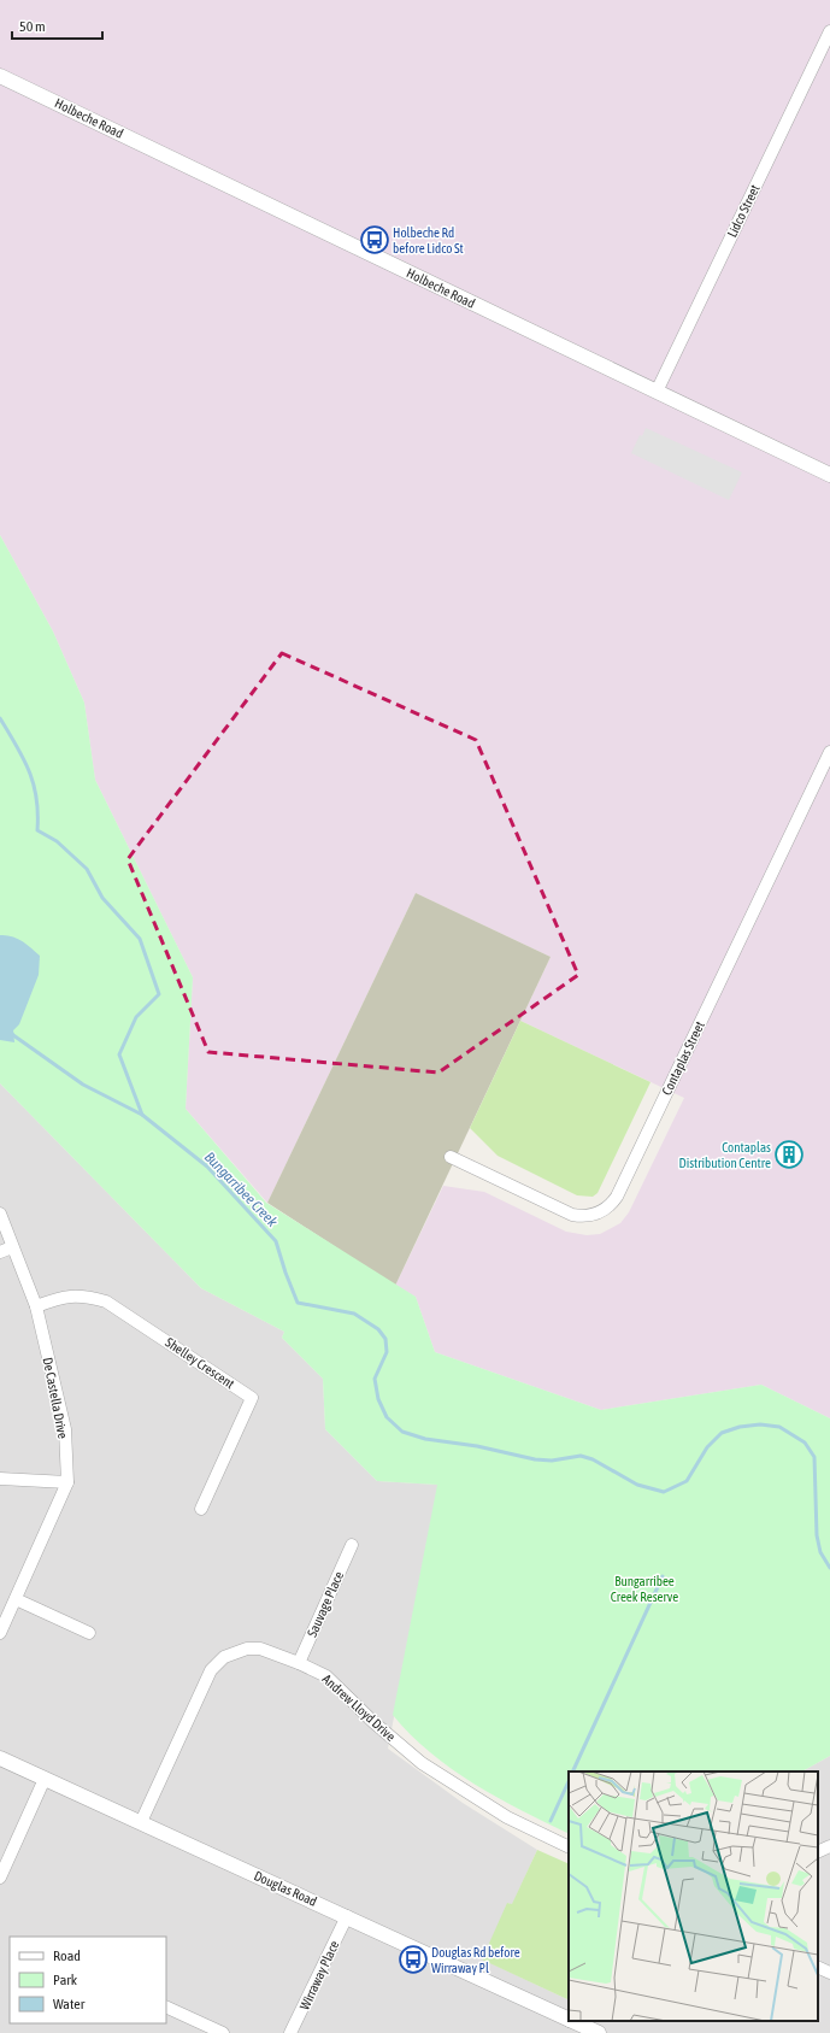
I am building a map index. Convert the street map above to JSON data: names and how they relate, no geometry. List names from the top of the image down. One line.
{"streets":{"street":["Holbeche Road","Lidco Street","Contaplas Street","Shelley Crescent","De Castella Drive","Sauvage Place","Andrew Lloyd Drive","Douglas Road","Wirraway Place"]},"crossings":[["Holbeche Road","Lidco Street"],["Shelley Crescent","De Castella Drive"],["Sauvage Place","Andrew Lloyd Drive"],["Andrew Lloyd Drive","Douglas Road"],["Douglas Road","Wirraway Place"]],"water":["Bungarribee Creek"],"parks":["Bungarribee Creek Reserve"],"places":{"bus stop":["Holbeche Rd before Lidco St","Douglas Rd before Wirraway Pl"],"building":["Contaplas Distribution Centre"]},"legend":["Road","Park","Water"],"scale_bar":"50 m"}
